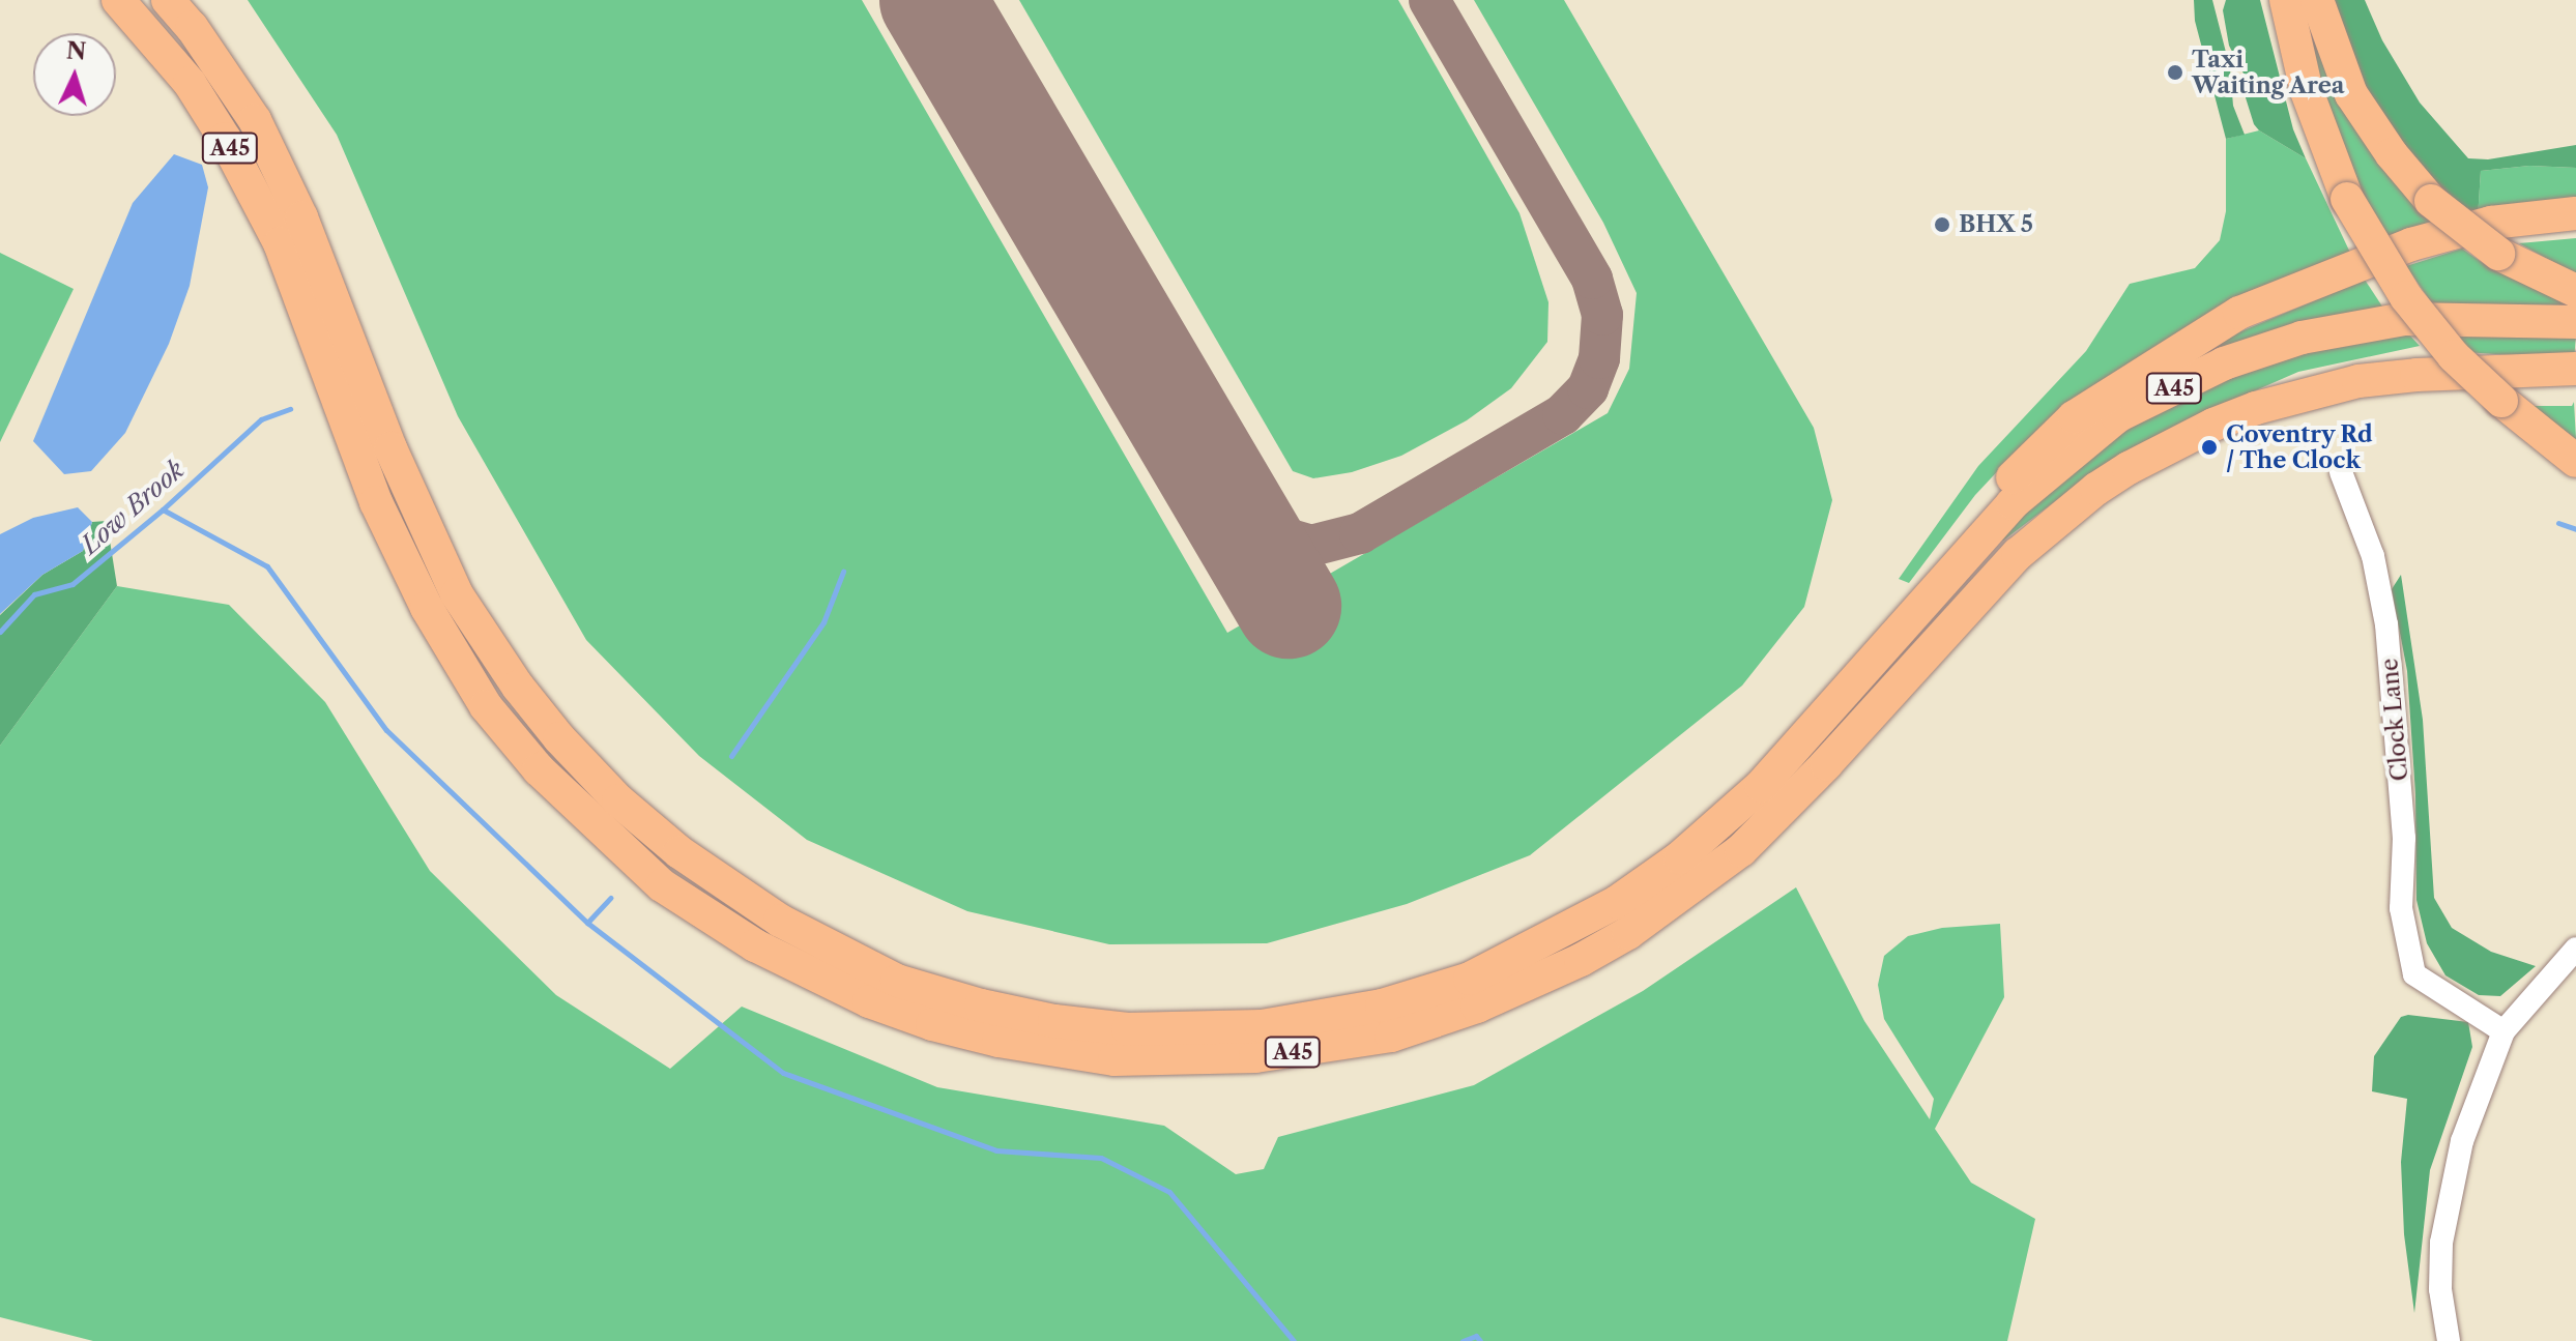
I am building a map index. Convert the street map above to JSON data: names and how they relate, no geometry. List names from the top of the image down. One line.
{"streets":{"highway":["A45"],"street":["Clock Lane"]},"water":["Low Brook"],"places":["Taxi Waiting Area","BHX 5","Coventry Rd / The Clock"],"north":"top"}
